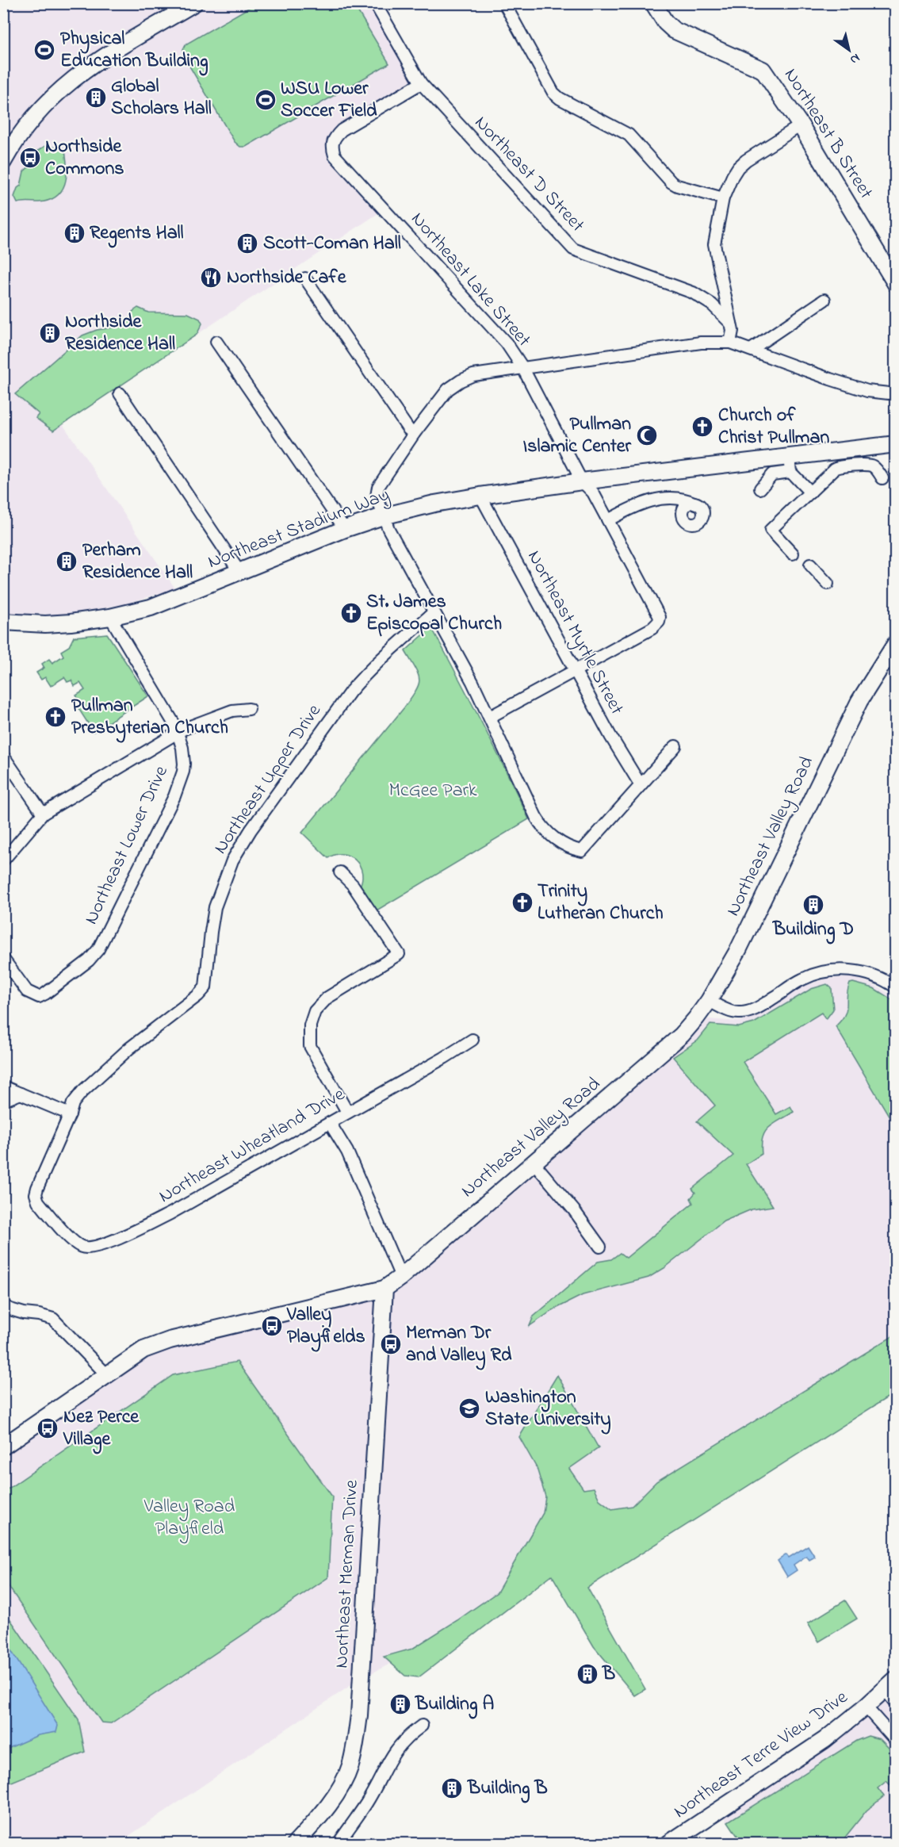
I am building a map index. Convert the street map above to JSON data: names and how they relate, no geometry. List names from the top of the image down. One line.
{"streets":{"street":["Northeast B Street","Northeast D Street","Northeast Lake Street","Northeast Stadium Way","Northeast Myrtle Street","Northeast Upper Drive","Northeast Valley Road","Northeast Lower Drive","Northeast Wheatland Drive","Northeast Merman Drive","Northeast Terre View Drive"]},"crossings":[["Northeast D Street","Northeast Lake Street"],["Northeast Lake Street","Northeast Stadium Way"],["Northeast Lake Street","Northeast Myrtle Street"],["Northeast Stadium Way","Northeast Myrtle Street"],["Northeast Stadium Way","Northeast Lower Drive"],["Northeast Upper Drive","Northeast Wheatland Drive"],["Northeast Valley Road","Northeast Merman Drive"]],"parks":["McGee Park","Valley Road Playfield"],"places":{"sports":["Physical Education Building","WSU Lower Soccer Field"],"building":["Global Scholars Hall","Regents Hall","Scott-Coman Hall","Northside Residence Hall","Perham Residence Hall","Building D","B","Building A","Building B"],"bus stop":["Northside Commons","Valley Playfields","Merman Dr and Valley Rd","Nez Perce Village"],"restaurant":["Northside Cafe"],"church":["Church of Christ Pullman","St. James Episcopal Church","Pullman Presbyterian Church","Trinity Lutheran Church"],"mosque":["Pullman Islamic Center"],"school or university":["Washington State University"]},"north":"bottom right"}
